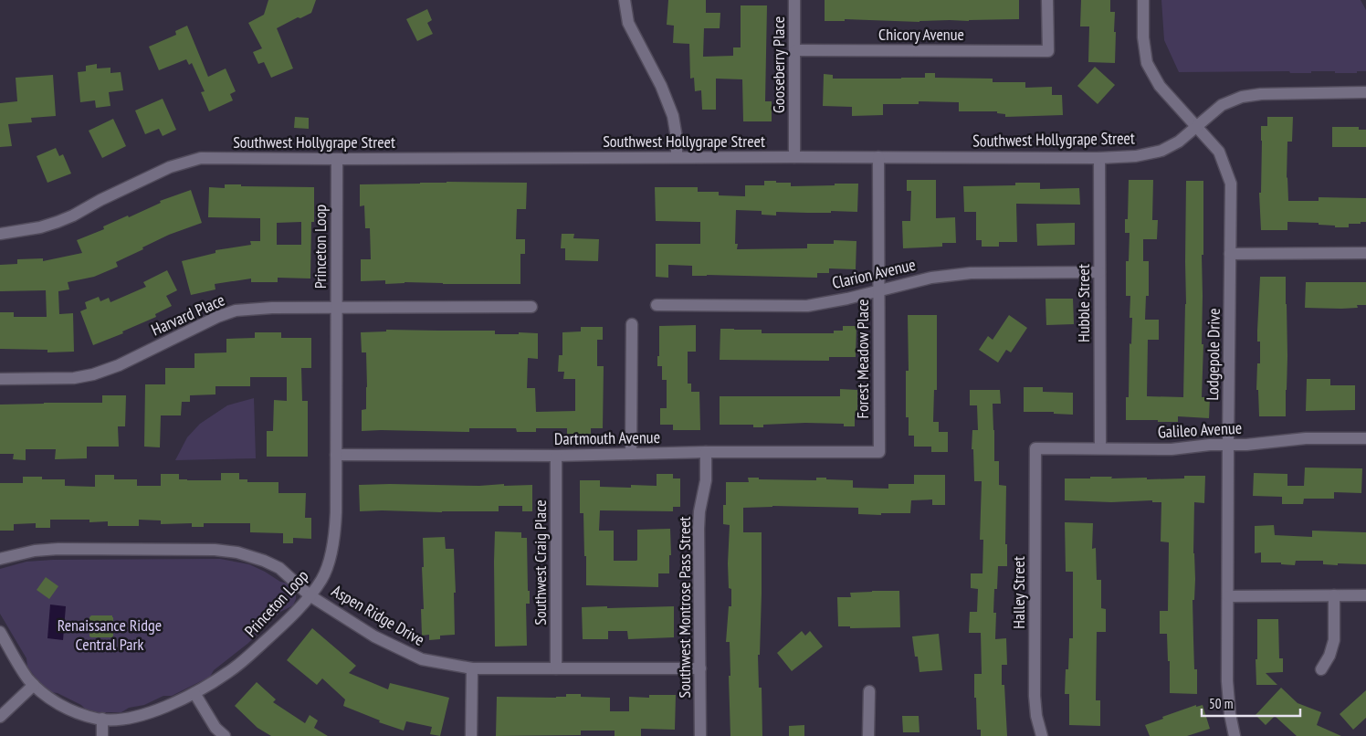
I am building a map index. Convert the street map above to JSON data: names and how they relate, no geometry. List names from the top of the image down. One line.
{"streets":{"street":["Chicory Avenue","Gooseberry Place","Southwest Hollygrape Street","Princeton Loop","Clarion Avenue","Hubble Street","Harvard Place","Lodgepole Drive","Forest Meadow Place","Galileo Avenue","Dartmouth Avenue","Southwest Craig Place","Halley Street","Southwest Montrose Pass Street","Aspen Ridge Drive"]},"crossings":[["Chicory Avenue","Gooseberry Place"],["Gooseberry Place","Southwest Hollygrape Street"],["Southwest Hollygrape Street","Princeton Loop"],["Southwest Hollygrape Street","Hubble Street"],["Southwest Hollygrape Street","Lodgepole Drive"],["Southwest Hollygrape Street","Forest Meadow Place"],["Princeton Loop","Harvard Place"],["Princeton Loop","Dartmouth Avenue"],["Princeton Loop","Aspen Ridge Drive"],["Clarion Avenue","Hubble Street"],["Clarion Avenue","Forest Meadow Place"],["Hubble Street","Galileo Avenue"],["Lodgepole Drive","Galileo Avenue"],["Forest Meadow Place","Dartmouth Avenue"],["Galileo Avenue","Halley Street"],["Dartmouth Avenue","Southwest Craig Place"],["Dartmouth Avenue","Southwest Montrose Pass Street"],["Southwest Craig Place","Aspen Ridge Drive"],["Southwest Montrose Pass Street","Aspen Ridge Drive"]],"parks":["Renaissance Ridge Central Park"],"scale_bar":"50 m"}
